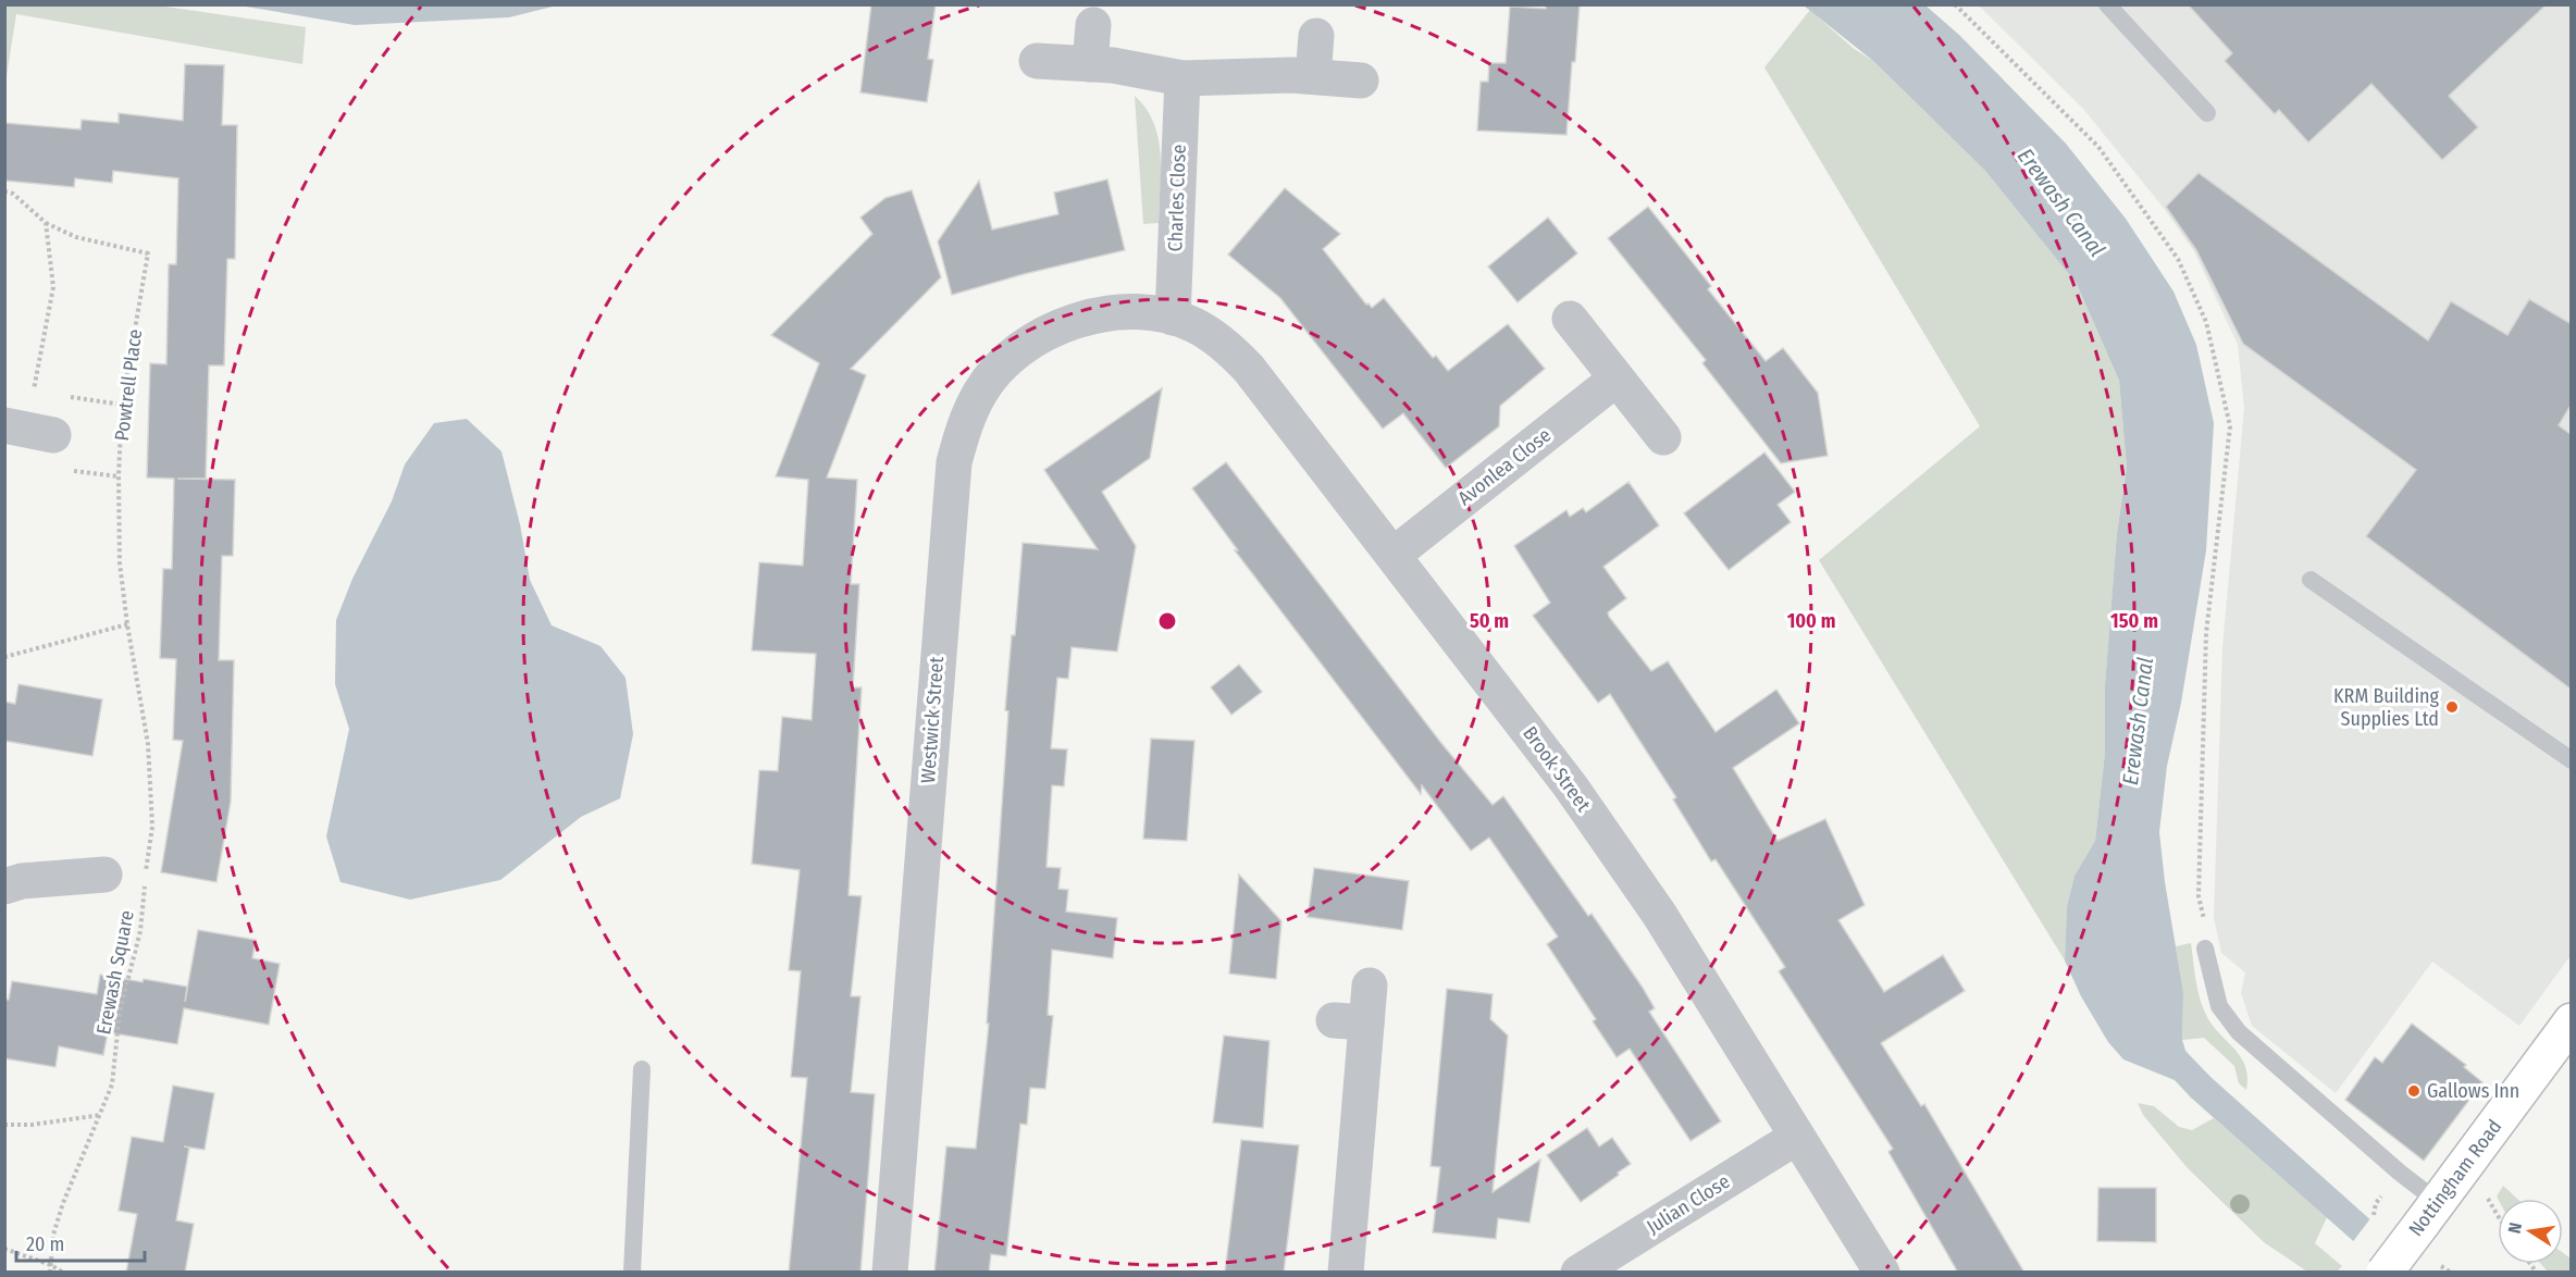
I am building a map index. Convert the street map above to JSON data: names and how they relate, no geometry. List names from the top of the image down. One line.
{"streets":{"main road":["Nottingham Road"],"street":["Charles Close","Avonlea Close","Westwick Street","Brook Street","Julian Close"],"path":["Powtrell Place","Erewash Square"]},"crossings":[["Charles Close","Westwick Street"],["Charles Close","Brook Street"],["Avonlea Close","Brook Street"],["Westwick Street","Brook Street"],["Brook Street","Julian Close"]],"water":["Erewash Canal"],"places":["KRM Building Supplies Ltd","Gallows Inn"],"scale_bar":"20 m","north":"left","rings":["50 m","100 m","150 m"]}
